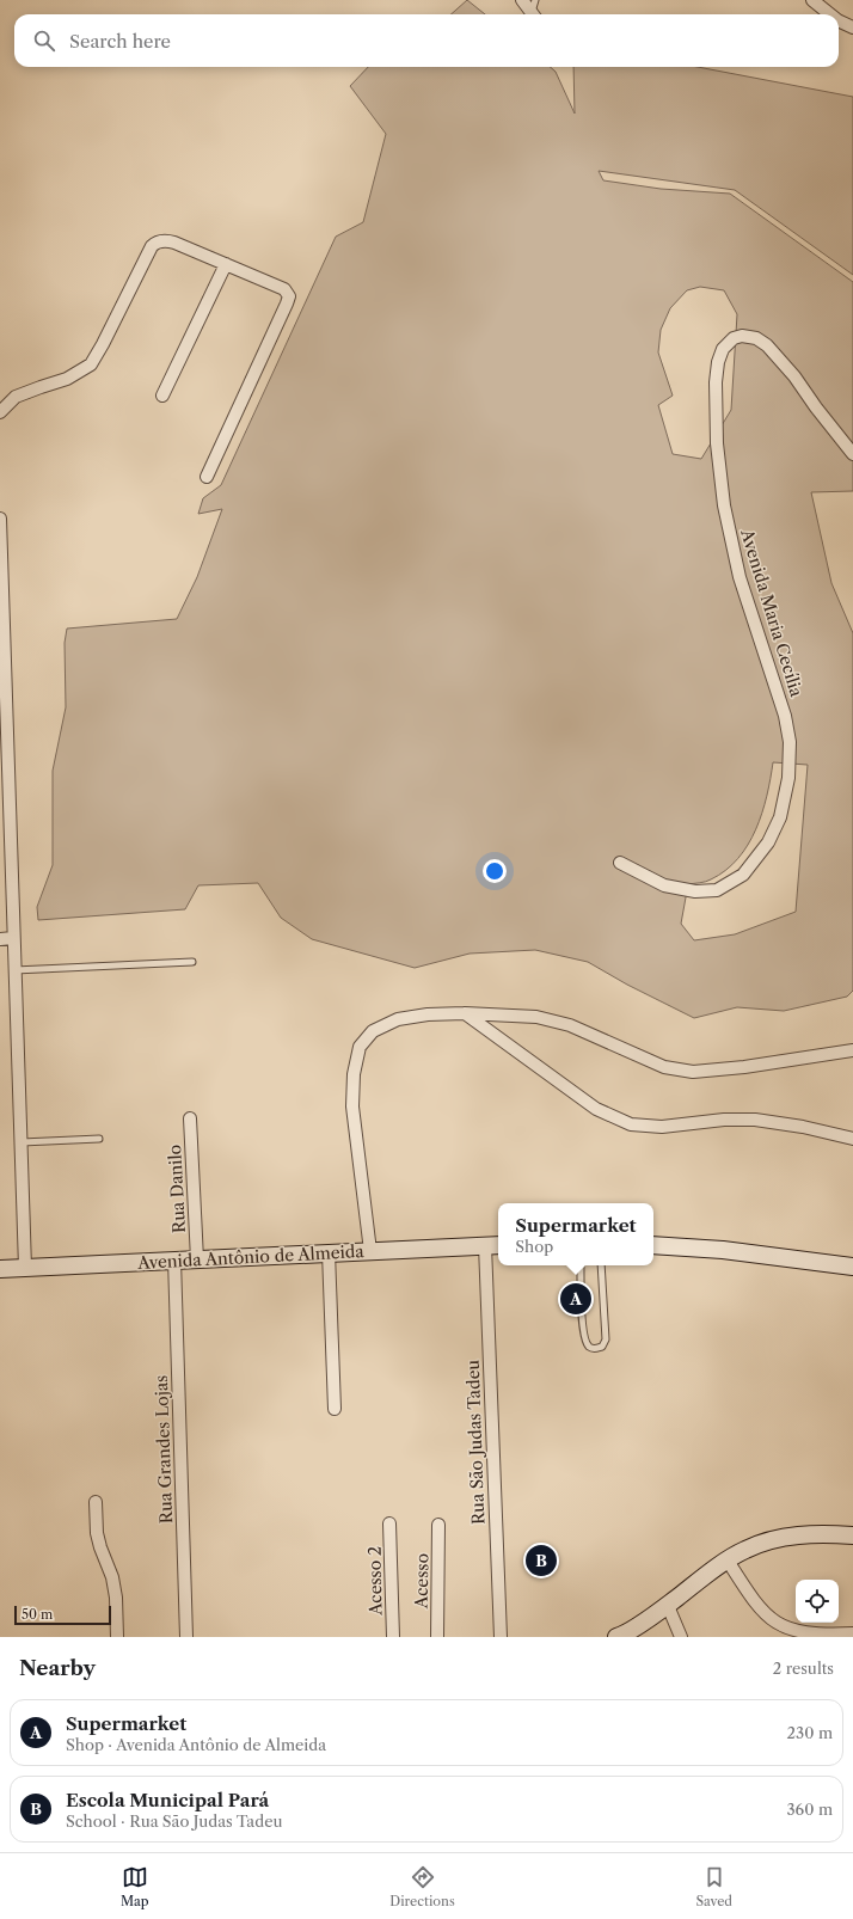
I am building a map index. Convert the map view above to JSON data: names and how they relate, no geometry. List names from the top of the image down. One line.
{"streets":{"street":["Avenida Maria Cecília","Rua Danilo","Avenida Antônio de Almeida","Rua São Judas Tadeu","Rua Grandes Lojas","Acesso 2","Acesso"]},"crossings":[["Rua Danilo","Avenida Antônio de Almeida"],["Avenida Antônio de Almeida","Rua São Judas Tadeu"],["Avenida Antônio de Almeida","Rua Grandes Lojas"]],"scale_bar":"50 m","page":{"search":"Search here","popup":["Supermarket","Shop"],"pins":["A","B"],"scale":"50 m","heading":["Nearby","2 results"],"list":[{"mark":"A","name":"Supermarket","note":"Shop · Avenida Antônio de Almeida","value":"230 m"},{"mark":"B","name":"Escola Municipal Pará","note":"School · Rua São Judas Tadeu","value":"360 m"}],"nav":["Map","Directions","Saved"]}}
